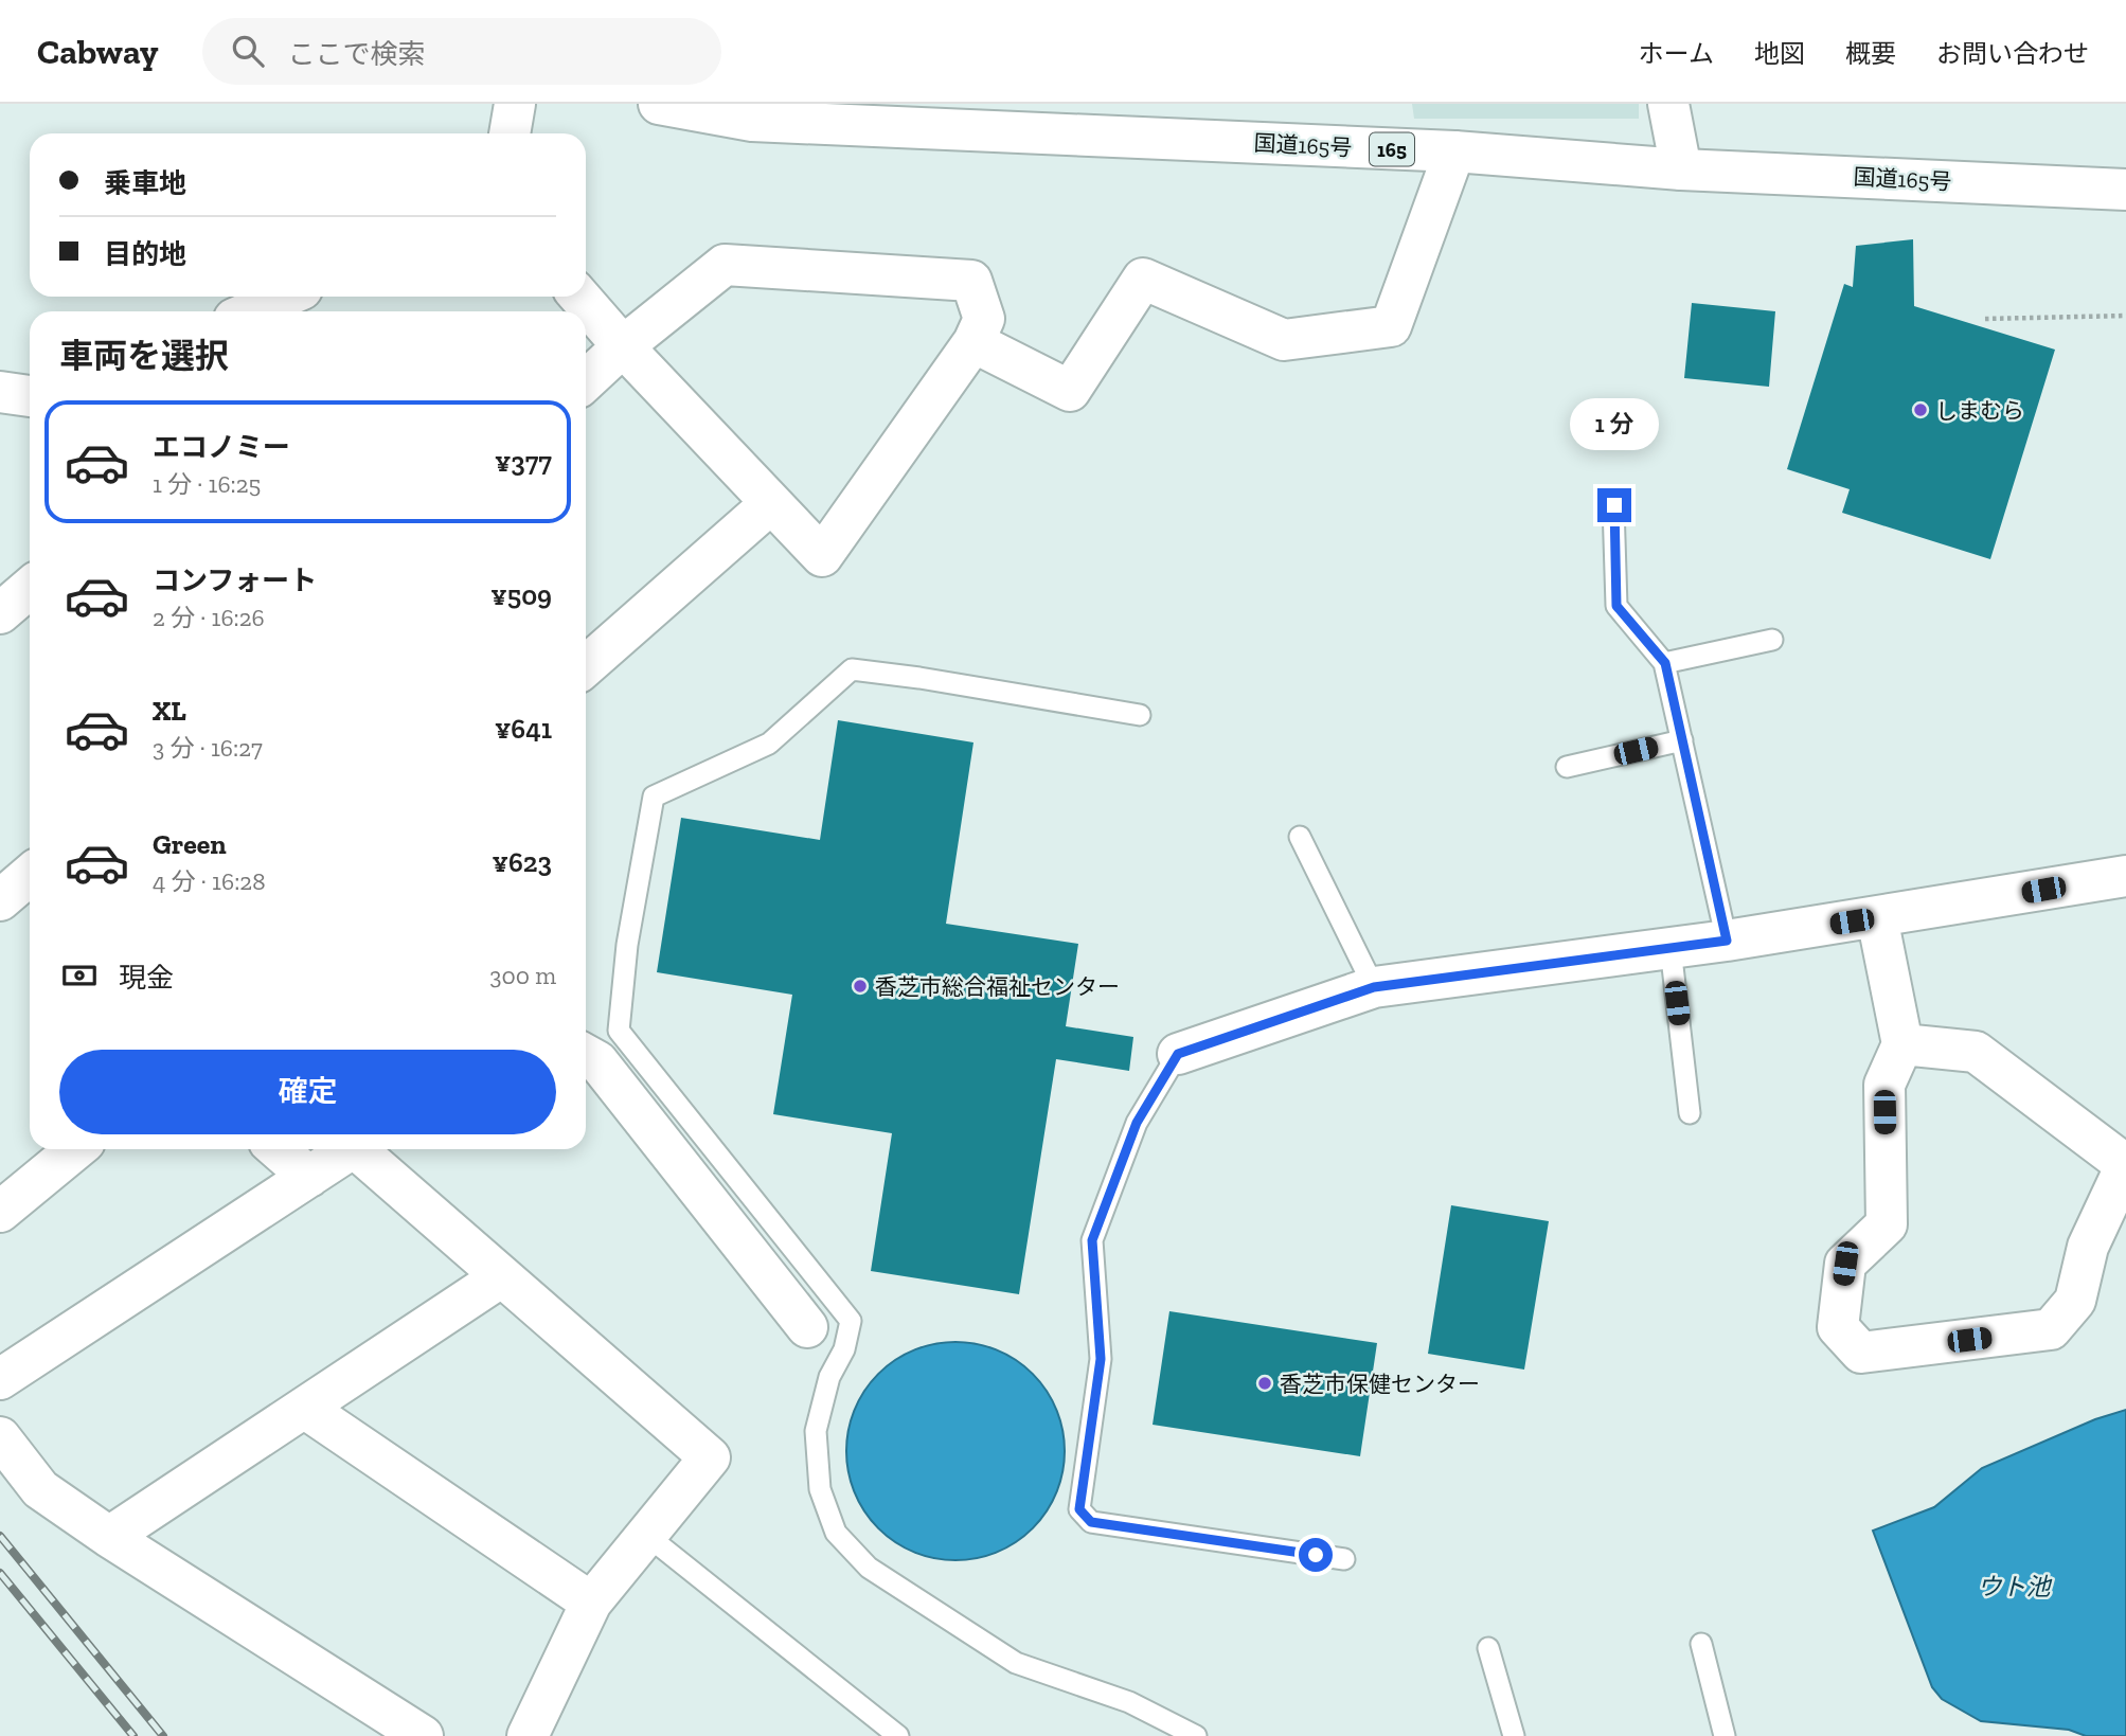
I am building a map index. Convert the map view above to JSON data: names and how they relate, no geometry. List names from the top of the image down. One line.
{"streets":{"main road":["国道165号","165"]},"water":["ウト池"],"places":["しまむら","香芝市総合福祉センター","香芝市保健センター"],"page":{"header":"Cabway","search":"ここで検索","nav":["ホーム","地図","概要","お問い合わせ"],"banner":["乗車地","目的地"],"heading":"車両を選択","bubble":"1 分","list":[{"name":"エコノミー","note":"1 分 · 16:25","value":"¥377"},{"name":"コンフォート","note":"2 分 · 16:26","value":"¥509"},{"name":"XL","note":"3 分 · 16:27","value":"¥641"},{"name":"Green","note":"4 分 · 16:28","value":"¥623"}],"pay":["現金","300 m"],"buttons":"確定"}}
